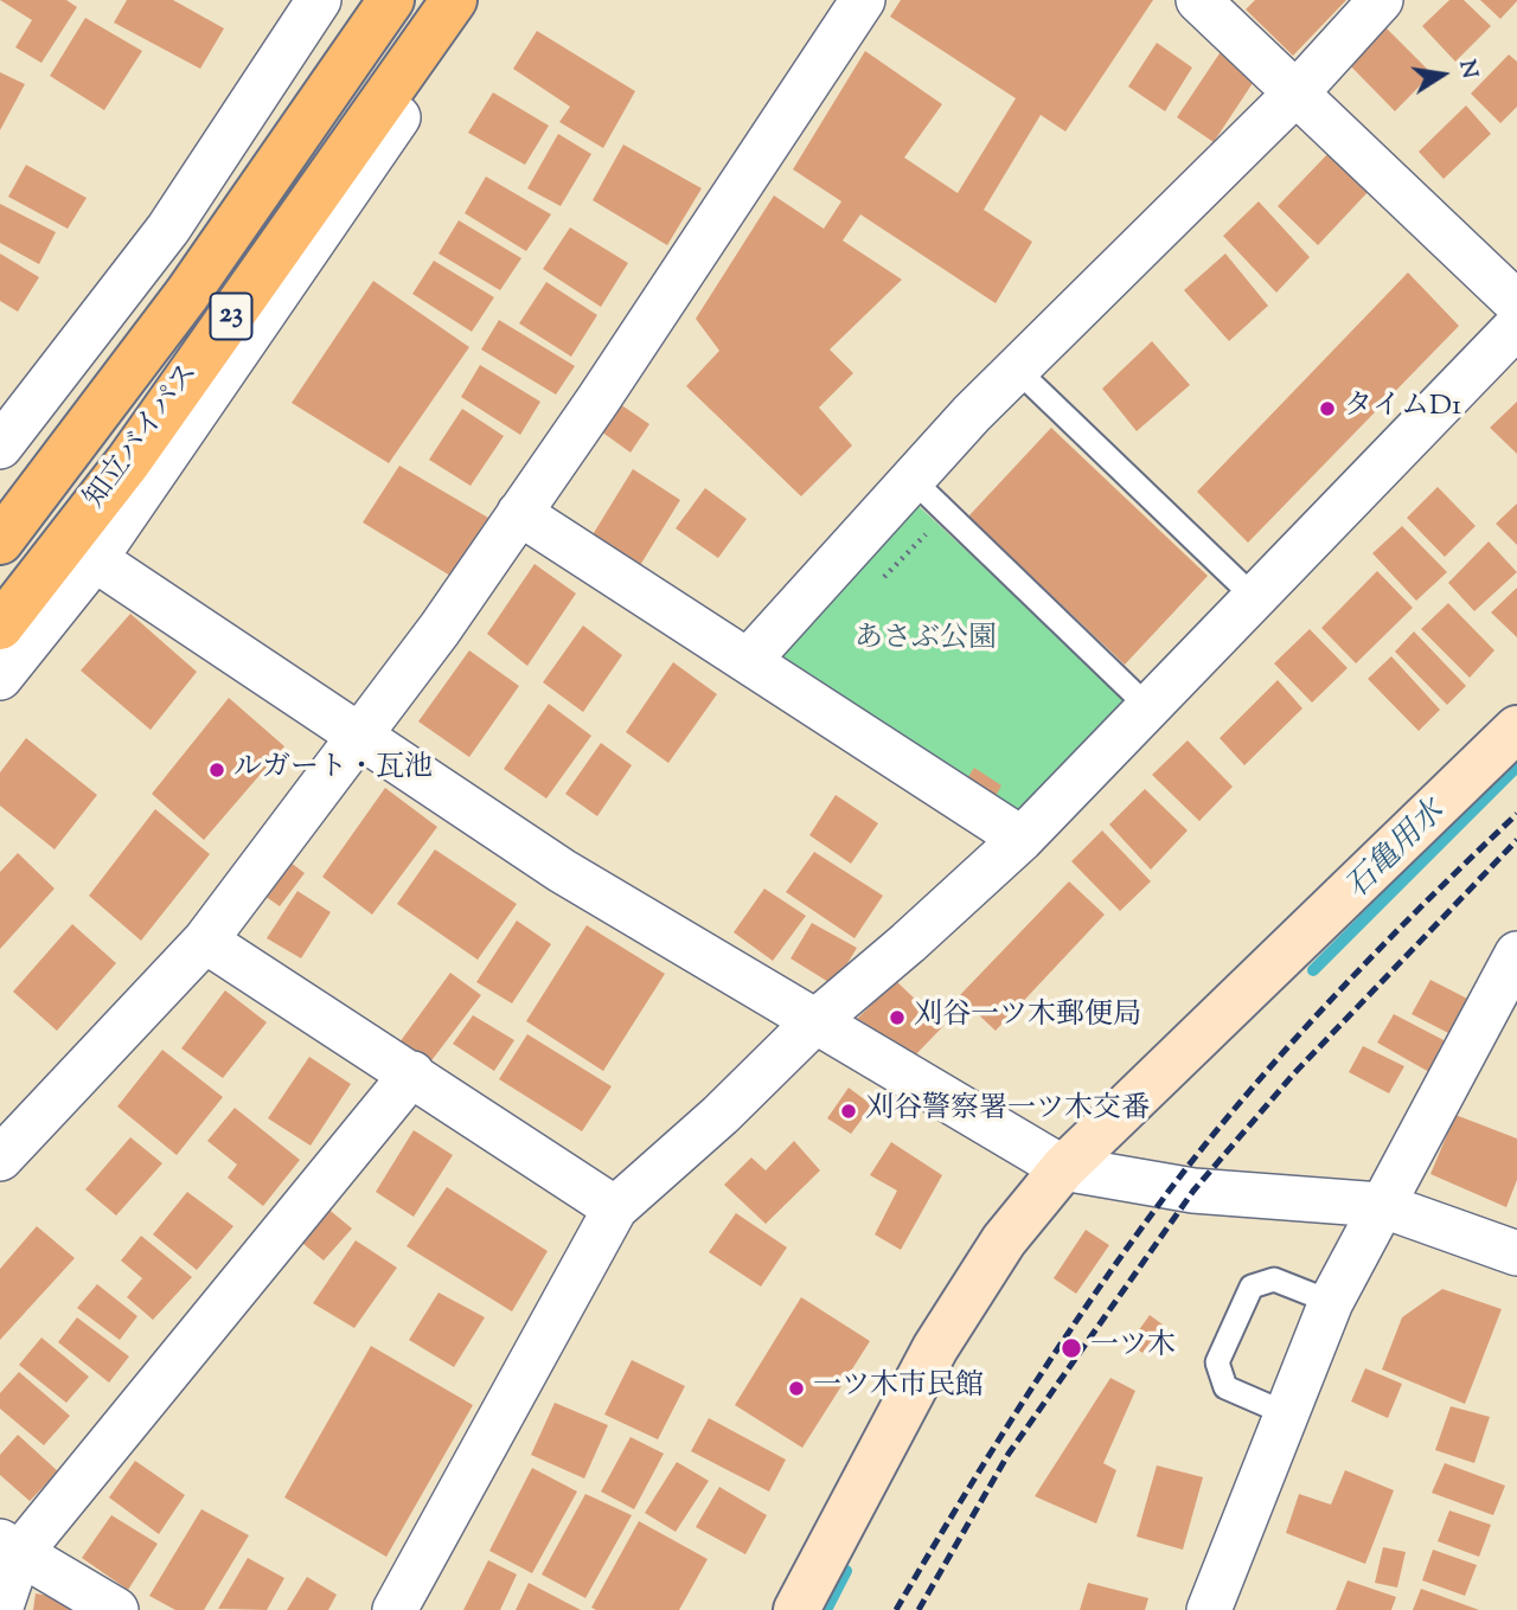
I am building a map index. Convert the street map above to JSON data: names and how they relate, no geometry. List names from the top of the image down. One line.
{"streets":{"highway":["23","知立バイパス"]},"water":["石亀用水"],"parks":["あさぶ公園"],"places":["タイムD1","ルガート・瓦池","刈谷一ツ木郵便局","刈谷警察署一ツ木交番","一ツ木","一ツ木市民館"],"north":"right"}
